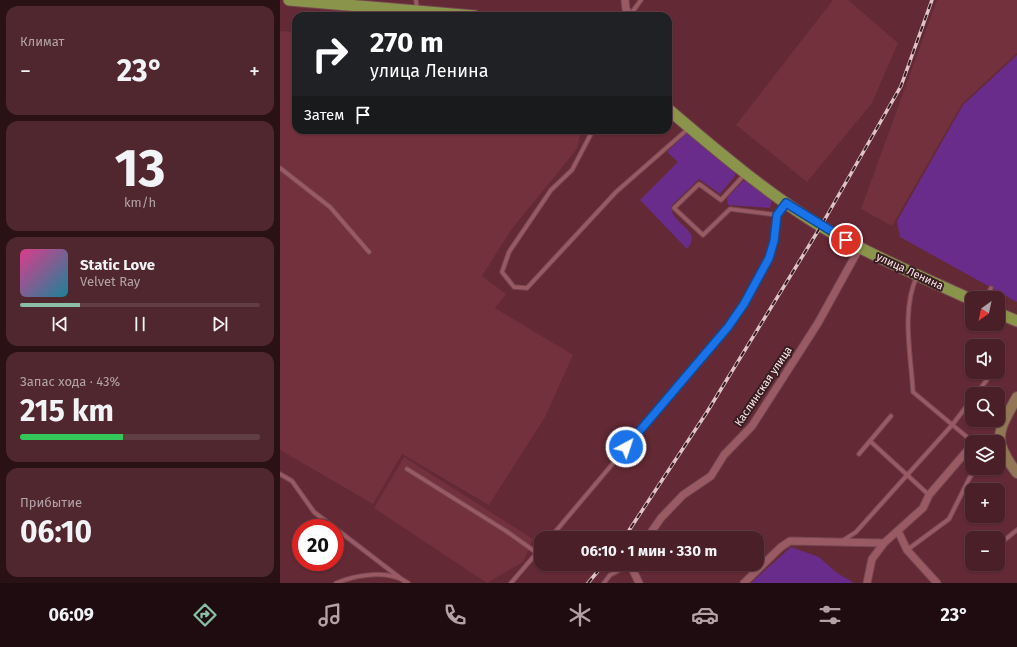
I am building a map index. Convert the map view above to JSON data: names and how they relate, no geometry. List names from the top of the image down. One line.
{"streets":{"main road":["улица Ленина"],"street":["Каслинская улица"]},"crossings":[["улица Ленина","Каслинская улица"]],"north":"bottom left","page":{"tile":["Климат",["13","km/h"],["Запас хода · 43%","215 km"],["Прибытие","06:10"]],"turn":["270 m","улица Ленина"],"heat":["−","23°","+"],"then":"Затем","song":["Static Love","Velvet Ray"],"map_buttons":["+","−"],"limit":"20","trip":"06:10 · 1 мин · 330 m","tabs":["06:09","23°"]}}
